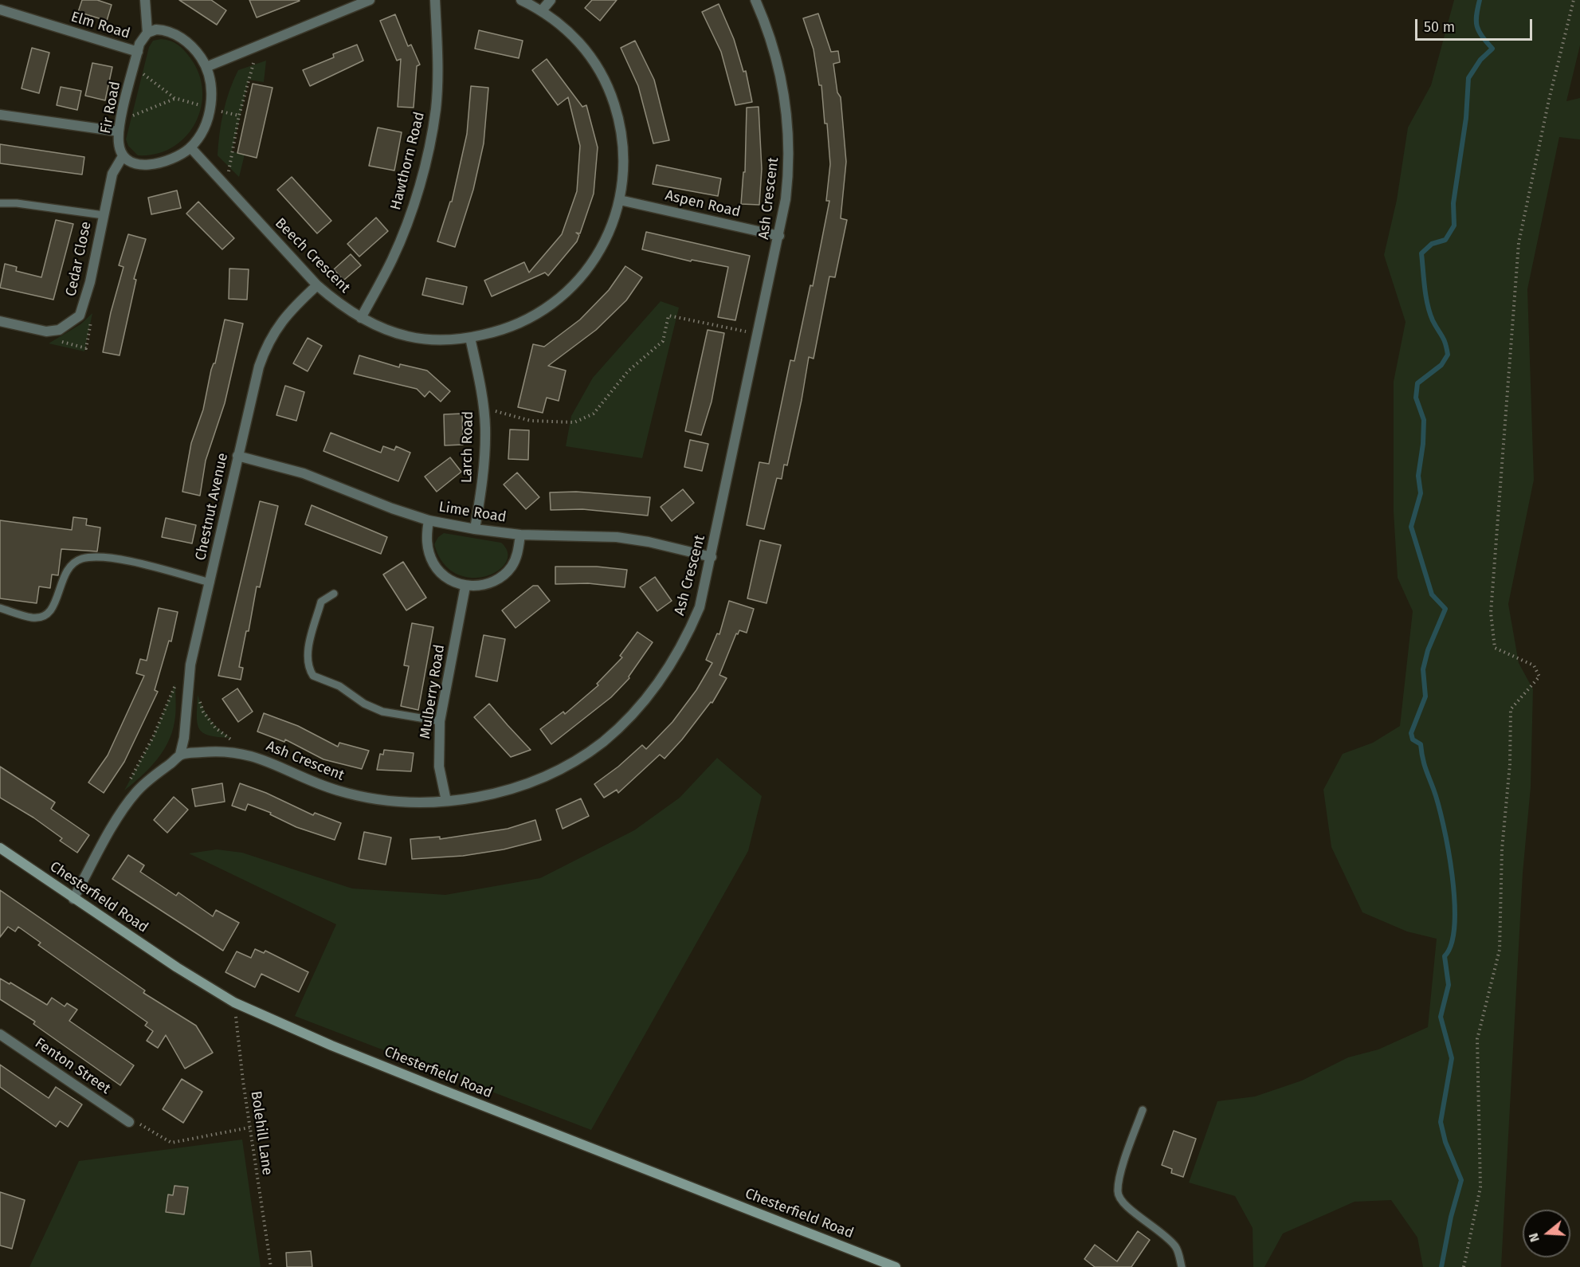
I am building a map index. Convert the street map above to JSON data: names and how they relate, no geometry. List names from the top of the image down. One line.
{"streets":{"main road":["Chesterfield Road"],"street":["Elm Road","Fir Road","Hawthorn Road","Ash Crescent","Aspen Road","Beech Crescent","Cedar Close","Larch Road","Chestnut Avenue","Lime Road","Mulberry Road","Fenton Street"],"path":["Bolehill Lane"]},"crossings":[["Elm Road","Fir Road"],["Fir Road","Cedar Close"],["Hawthorn Road","Beech Crescent"],["Ash Crescent","Aspen Road"],["Ash Crescent","Chestnut Avenue"],["Ash Crescent","Lime Road"],["Ash Crescent","Mulberry Road"],["Aspen Road","Beech Crescent"],["Beech Crescent","Larch Road"],["Beech Crescent","Chestnut Avenue"],["Larch Road","Lime Road"],["Chestnut Avenue","Lime Road"],["Chesterfield Road","Bolehill Lane"]],"scale_bar":"50 m","north":"left"}
